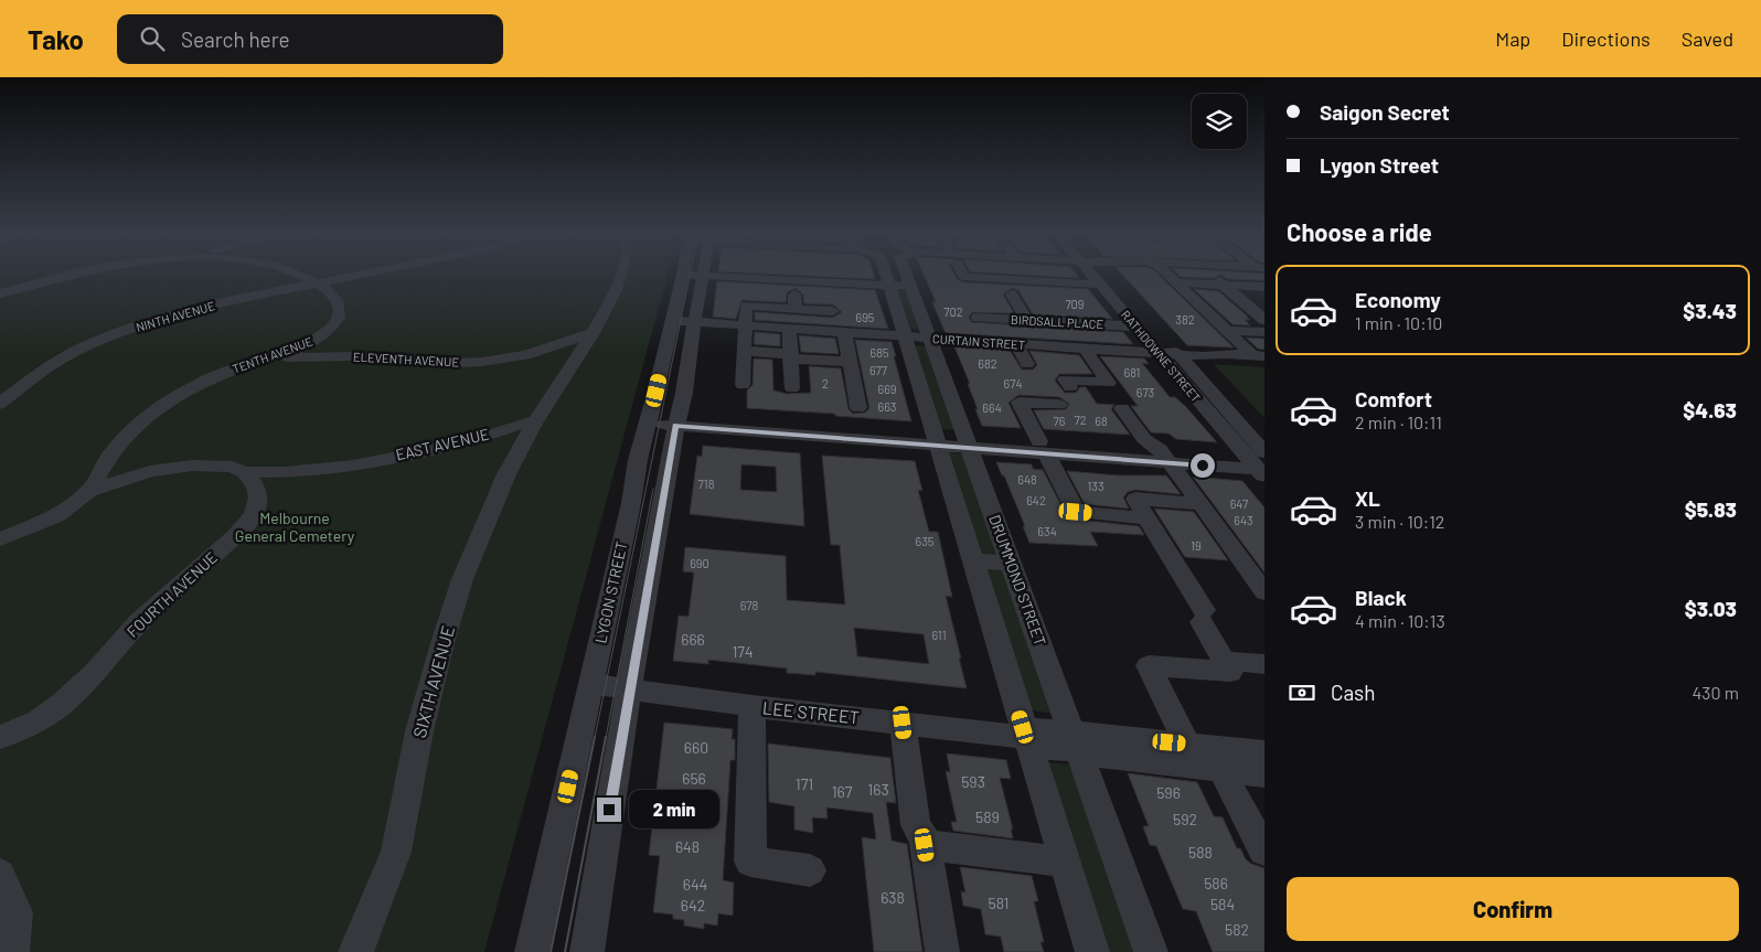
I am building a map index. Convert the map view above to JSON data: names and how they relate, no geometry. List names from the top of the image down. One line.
{"streets":{"street":["NINTH AVENUE","BIRDSALL PLACE","CURTAIN STREET","TENTH AVENUE","RATHDOWNE STREET","ELEVENTH AVENUE","EAST AVENUE","DRUMMOND STREET","LYGON STREET","FOURTH AVENUE","SIXTH AVENUE","LEE STREET"]},"crossings":[["NINTH AVENUE","TENTH AVENUE"],["BIRDSALL PLACE","CURTAIN STREET"],["BIRDSALL PLACE","RATHDOWNE STREET"],["CURTAIN STREET","RATHDOWNE STREET"],["CURTAIN STREET","DRUMMOND STREET"],["CURTAIN STREET","LYGON STREET"],["TENTH AVENUE","ELEVENTH AVENUE"],["EAST AVENUE","FOURTH AVENUE"],["EAST AVENUE","SIXTH AVENUE"],["DRUMMOND STREET","LEE STREET"],["LYGON STREET","LEE STREET"]],"parks":["Melbourne General Cemetery"],"house_numbers":["709","702","695","382","685","682","677","681","2","674","669","673","663","664","72","76","68","648","718","133","642","647","643","634","635","19","690","678","611","666","174","660","656","593","171","163","167","596","589","592","648","588","586","644","638","581","584","642","582"],"page":{"header":"Tako","search":"Search here","nav":["Map","Directions","Saved"],"banner":["Saigon Secret","Lygon Street"],"heading":"Choose a ride","list":[{"name":"Economy","note":"1 min · 10:10","value":"$3.43"},{"name":"Comfort","note":"2 min · 10:11","value":"$4.63"},{"name":"XL","note":"3 min · 10:12","value":"$5.83"},{"name":"Black","note":"4 min · 10:13","value":"$3.03"}],"pay":["Cash","430 m"],"bubble":"2 min","buttons":"Confirm"}}
